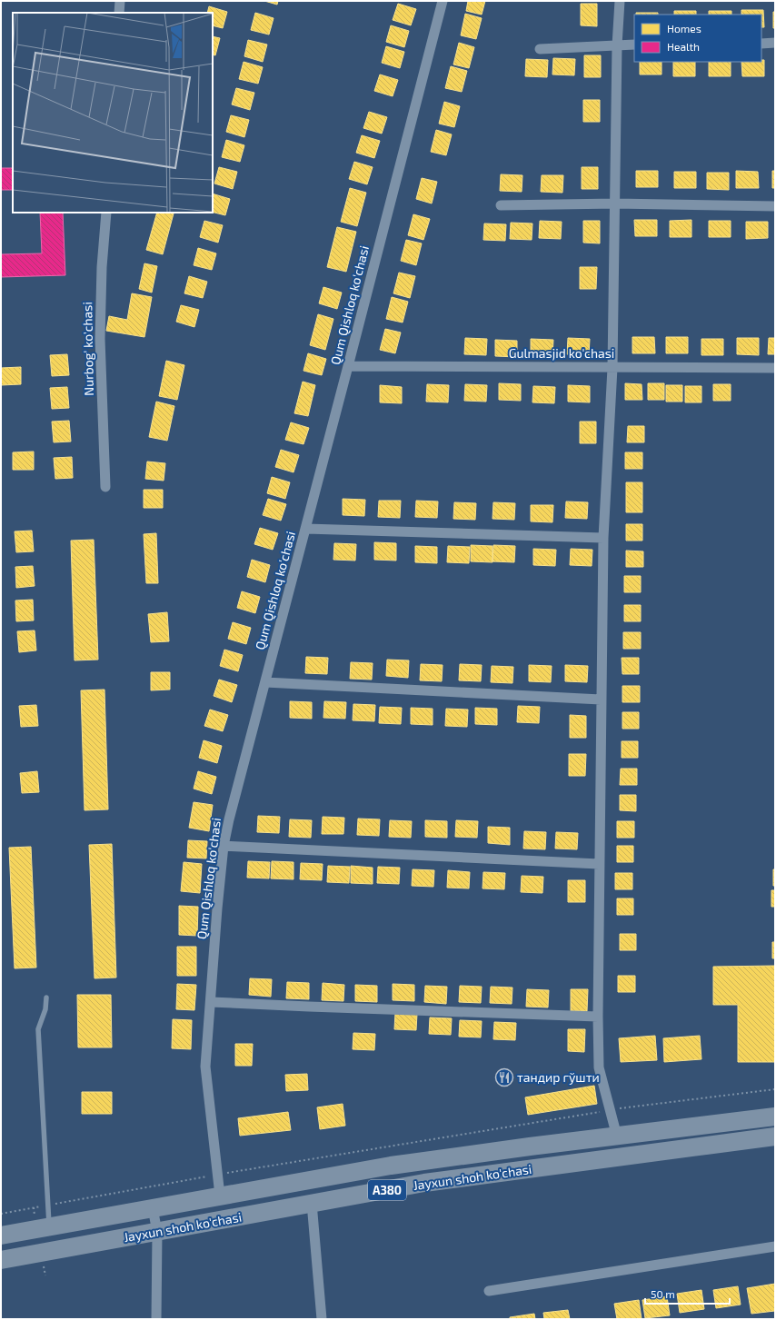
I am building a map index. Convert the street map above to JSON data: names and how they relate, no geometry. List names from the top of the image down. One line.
{"streets":{"highway":["Jayxun shoh ko'chasi","A380"],"street":["Qum Qishloq ko'chasi","Nurbog' ko'chasi","Gulmasjid ko'chasi"]},"crossings":[["Qum Qishloq ko'chasi","Gulmasjid ko'chasi"],["Qum Qishloq ko'chasi","Jayxun shoh ko'chasi"]],"places":{"restaurant":["тандир гўшти"]},"legend":["Homes","Health"],"scale_bar":"50 m"}
